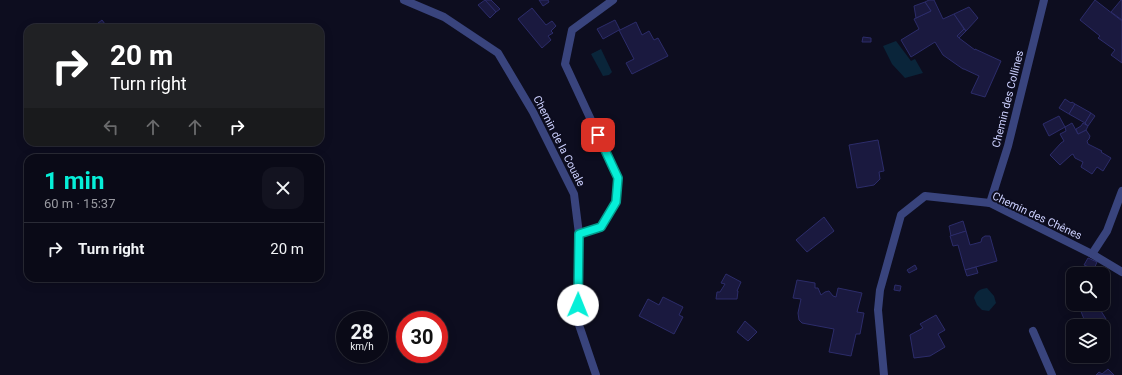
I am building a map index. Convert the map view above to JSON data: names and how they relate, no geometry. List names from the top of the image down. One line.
{"streets":{"street":["Chemin des Collines","Chemin de la Couale","Chemin des Chênes"]},"crossings":[["Chemin des Collines","Chemin des Chênes"]],"page":{"turn":["20 m","Turn right"],"heading":["1 min","60 m · 15:37"],"list":[{"name":"Turn right","value":"20 m"}],"speed":"28 km/h","limit":"30"}}
